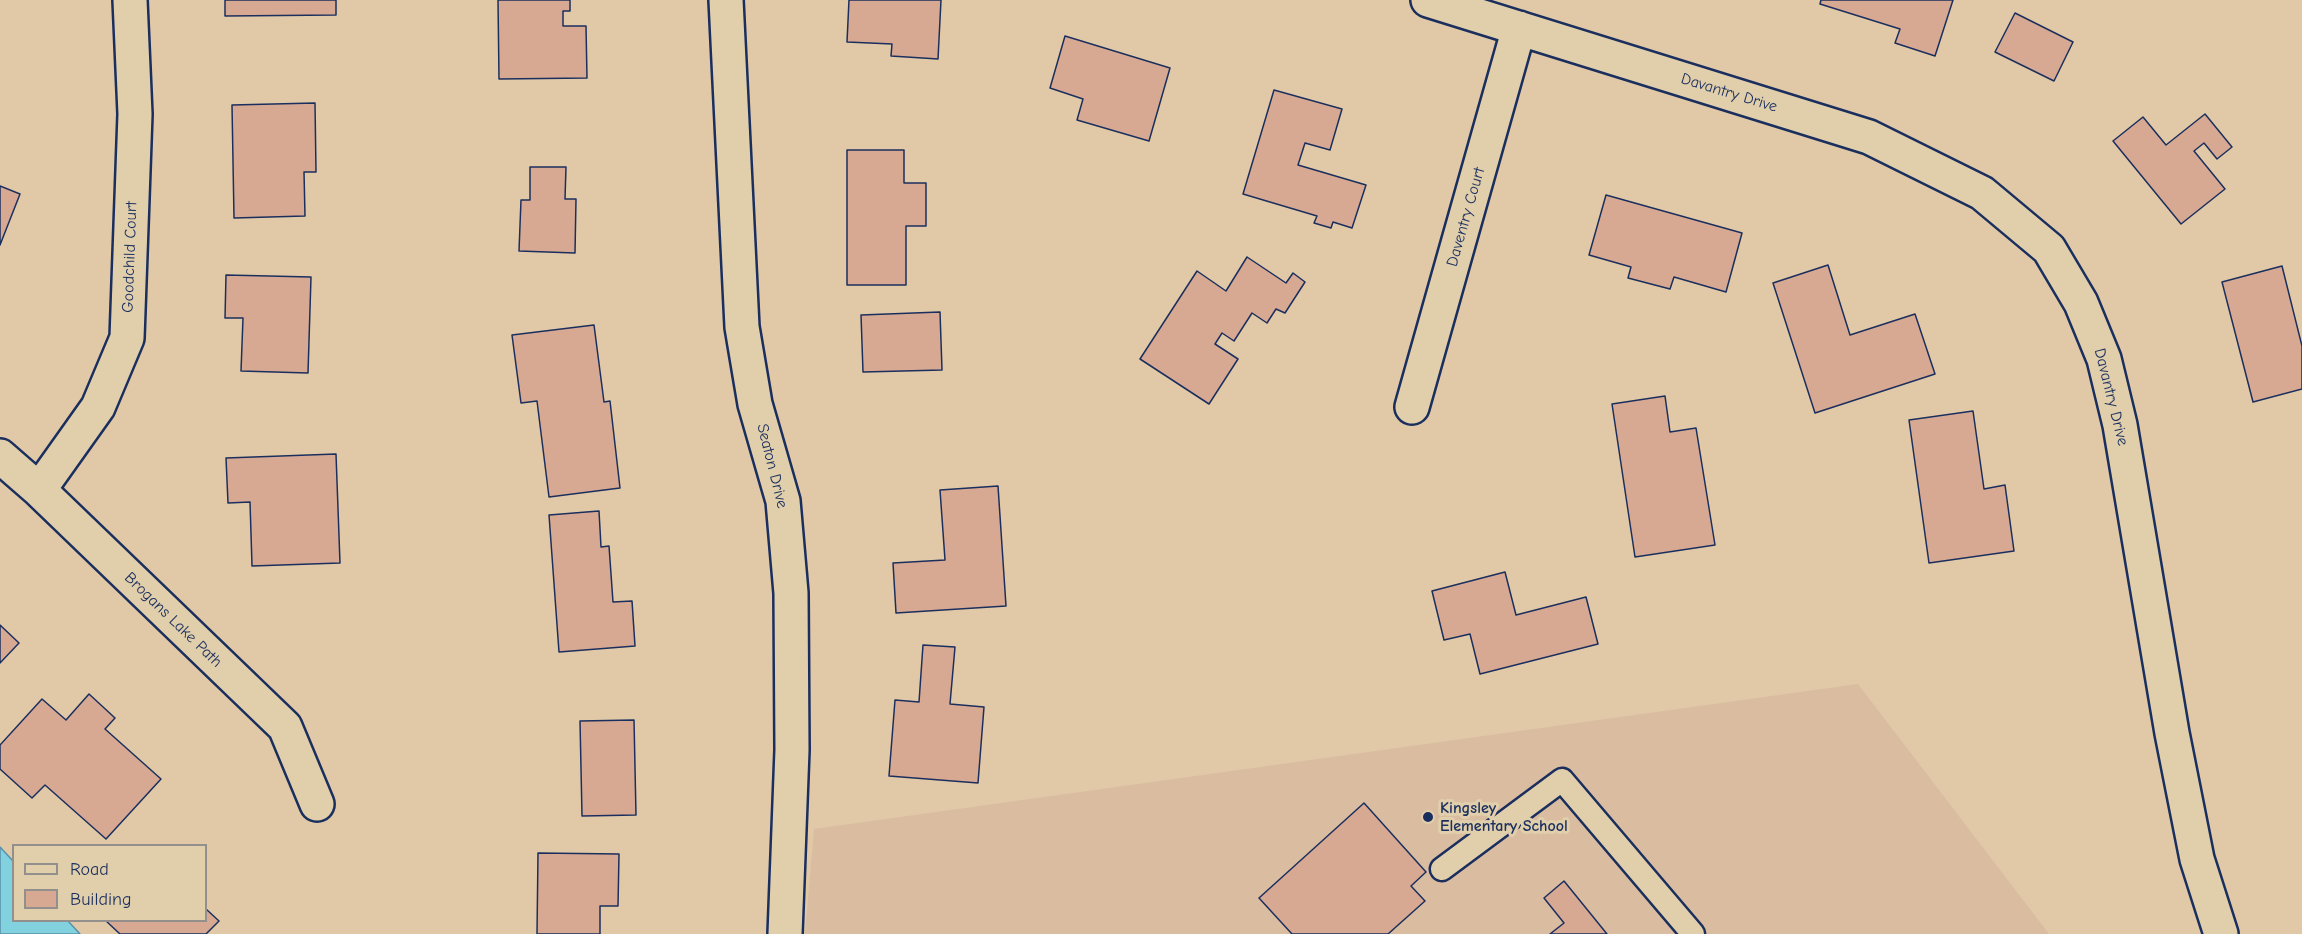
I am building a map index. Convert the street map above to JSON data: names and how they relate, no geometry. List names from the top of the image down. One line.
{"streets":{"street":["Davantry Drive","Daventry Court","Goodchild Court","Seaton Drive","Brogans Lake Path"]},"crossings":[["Davantry Drive","Daventry Court"],["Goodchild Court","Brogans Lake Path"]],"places":["Kingsley Elementary School"],"legend":["Road","Building"]}
